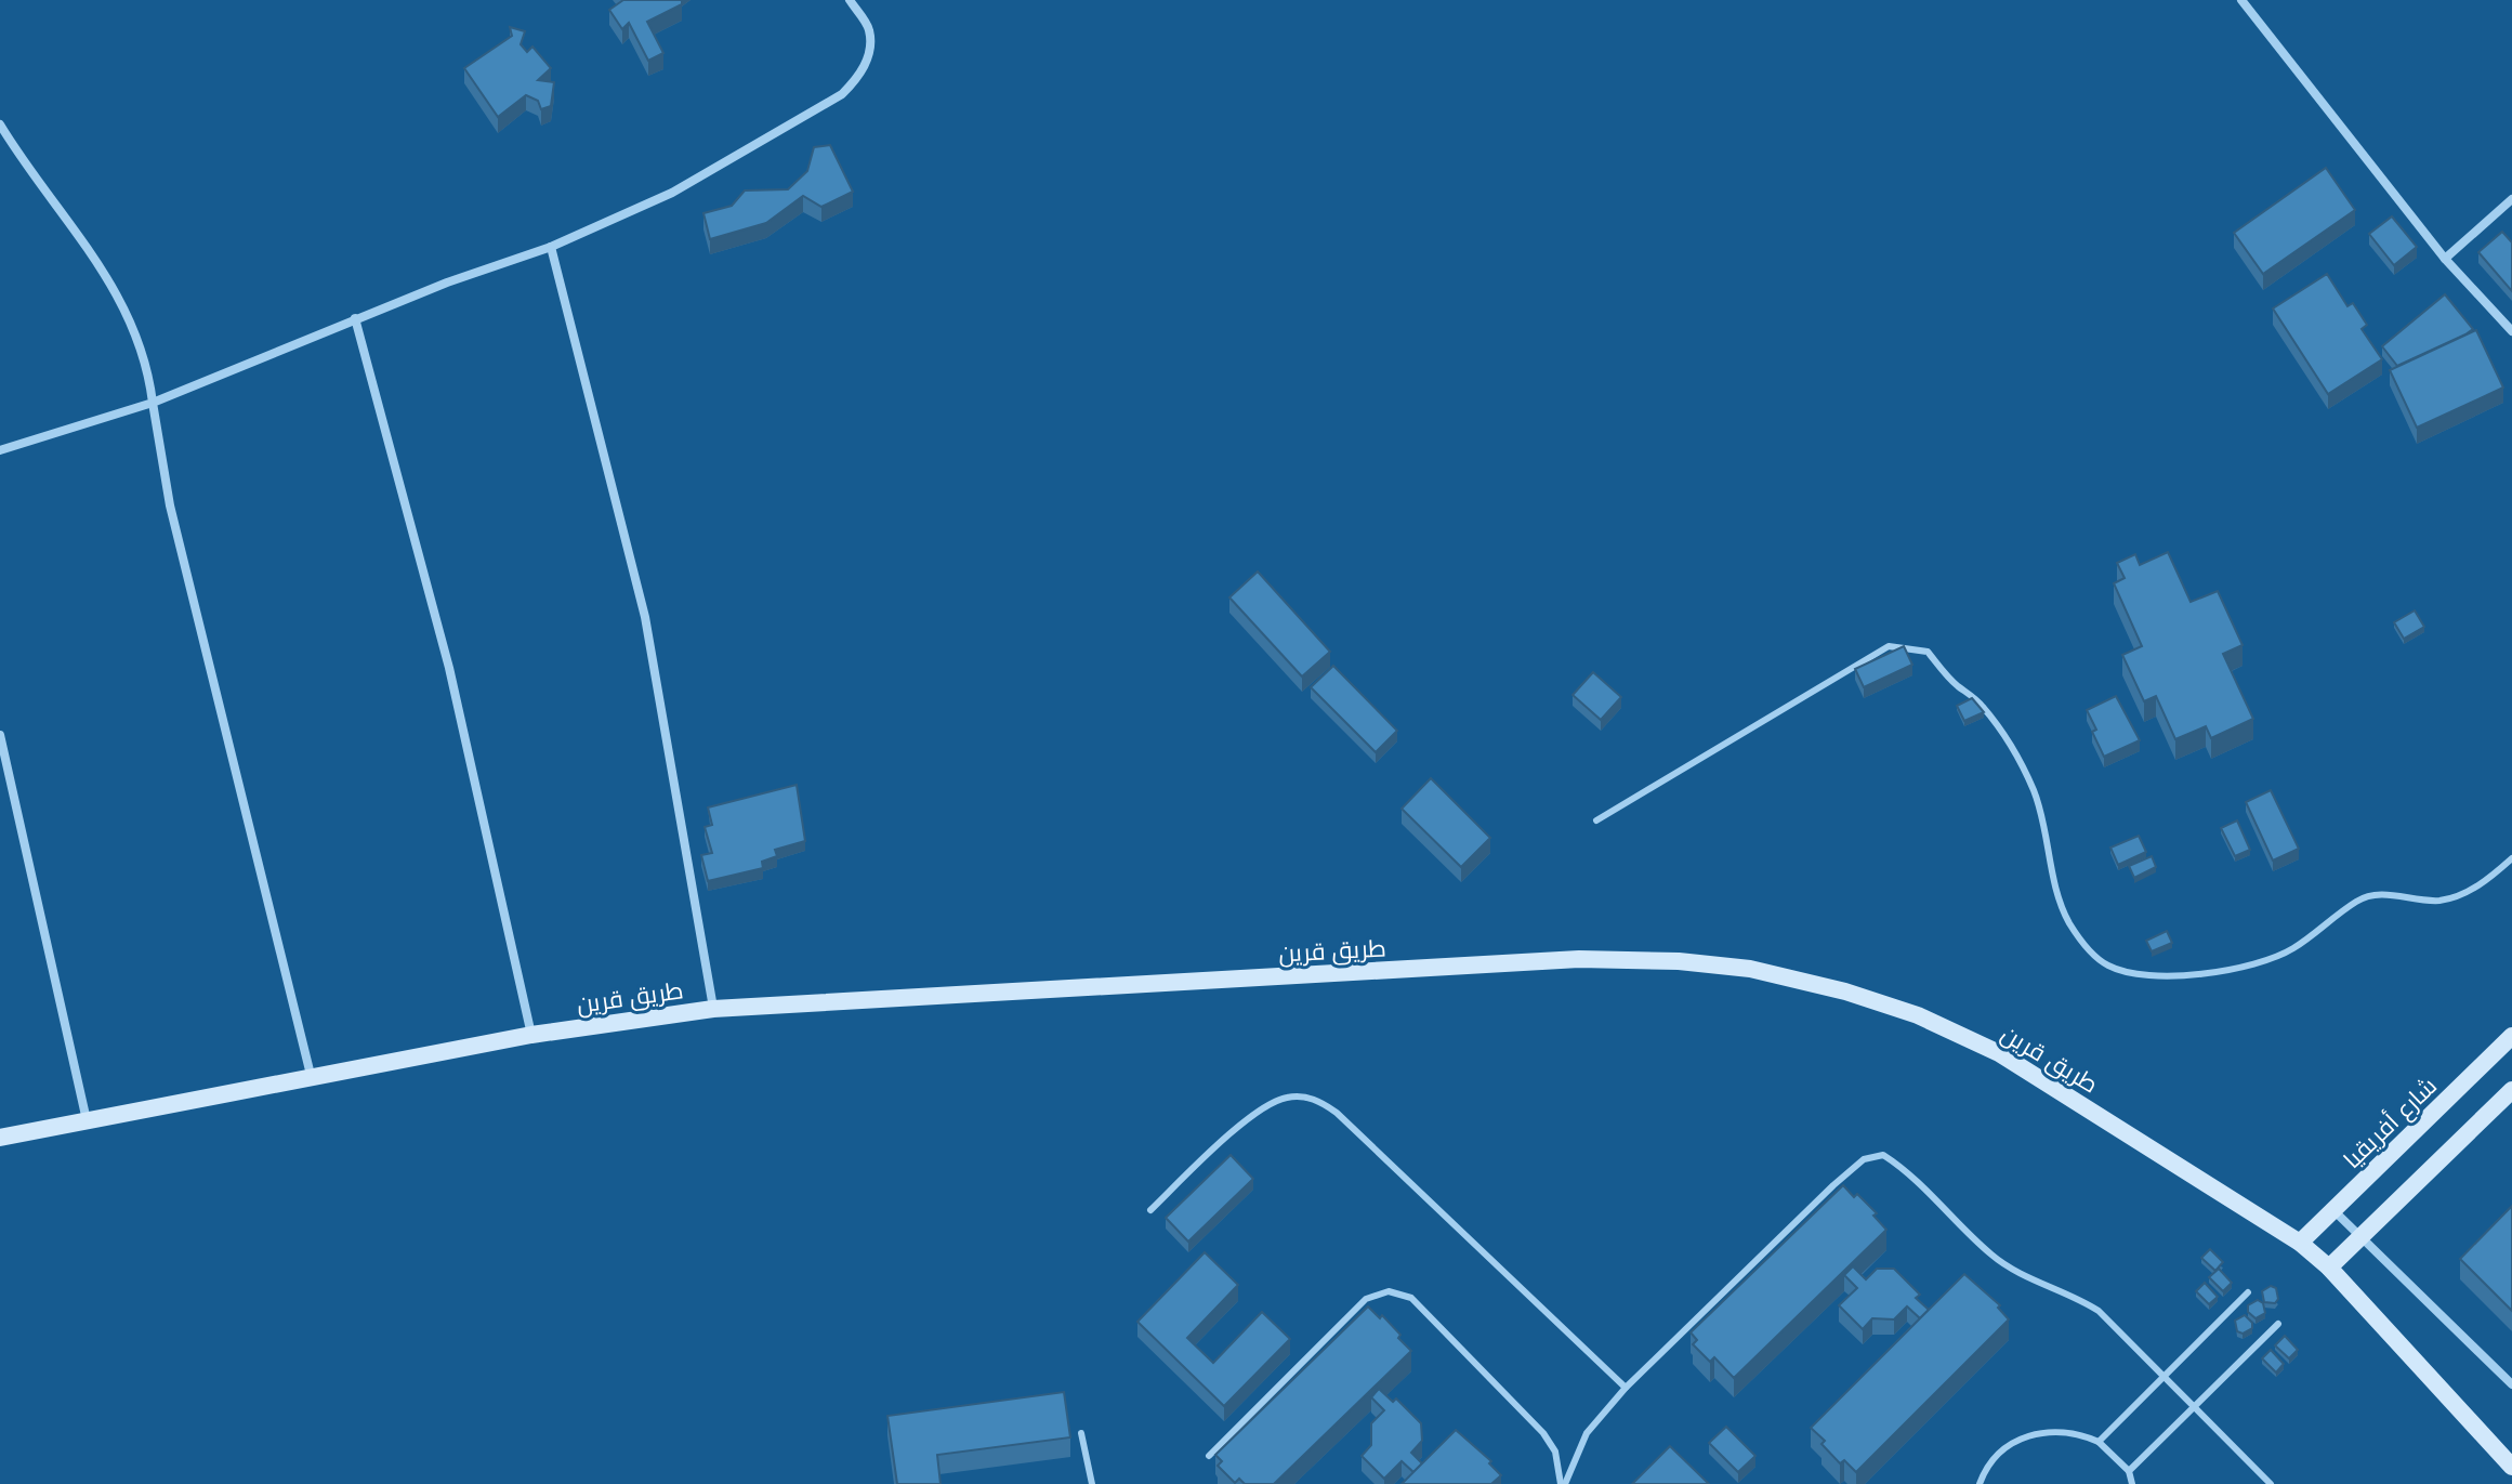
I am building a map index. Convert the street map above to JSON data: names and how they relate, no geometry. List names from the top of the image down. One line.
{"streets":{"street":["طريق قرين","شارع أفريقيا"]},"crossings":[["طريق قرين","شارع أفريقيا"]]}
